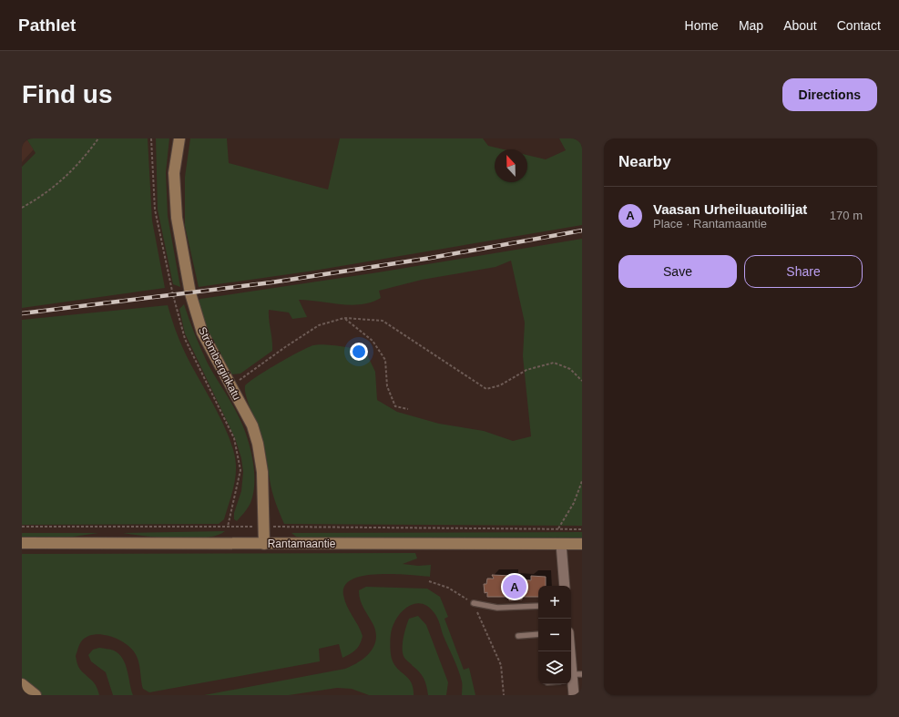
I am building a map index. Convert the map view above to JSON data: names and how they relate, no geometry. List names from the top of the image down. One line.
{"streets":{"main road":["Strömberginkatu","Rantamaantie"]},"crossings":[["Strömberginkatu","Rantamaantie"]],"north":"top","page":{"header":"Pathlet","nav":["Home","Map","About","Contact"],"buttons":["Directions",["Save","Share"]],"title":"Find us","heading":"Nearby","list":[{"mark":"A","name":"Vaasan Urheiluautoilijat","note":"Place · Rantamaantie","value":"170 m"}],"pins":"A","map_buttons":["+","−"]}}
